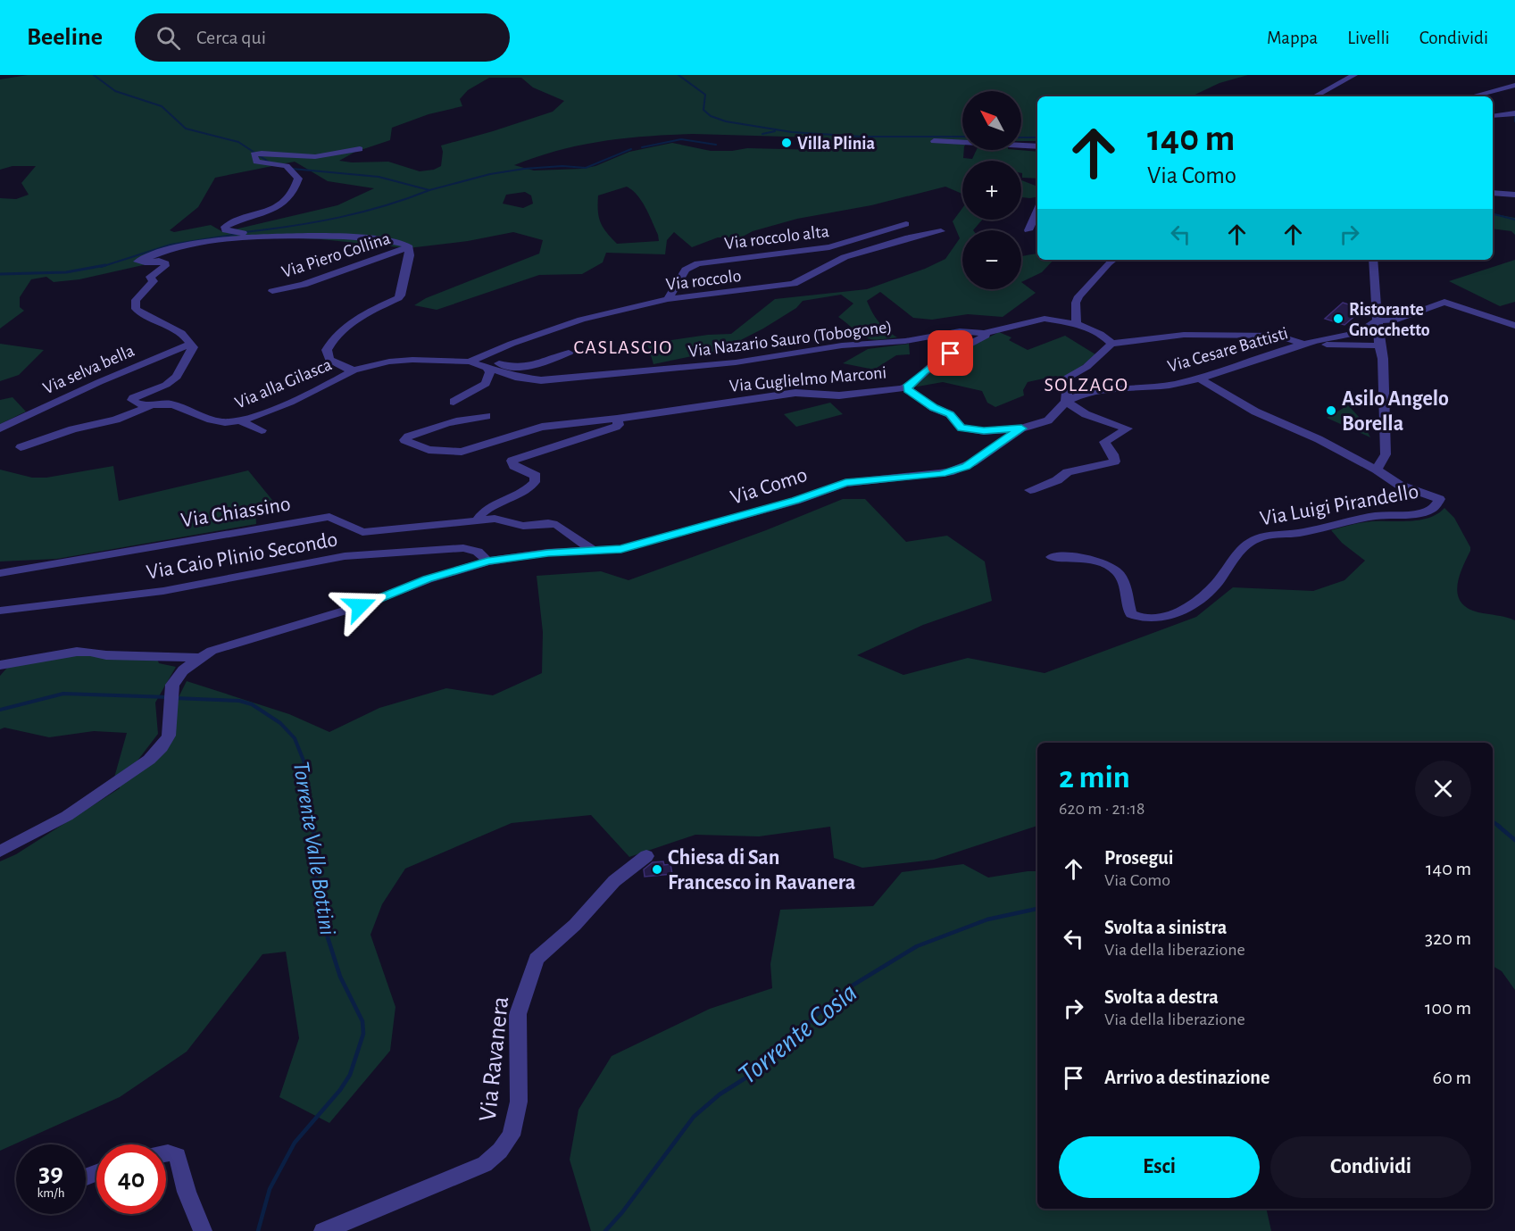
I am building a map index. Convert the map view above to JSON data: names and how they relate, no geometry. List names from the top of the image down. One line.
{"streets":{"street":["Via roccolo alta","Via Piero Collina","Via roccolo","Via Nazario Sauro (Tobogone)","Via Cesare Battisti","Via selva bella","Via Guglielmo Marconi","Via alla Gilasca","Via Como","Via Luigi Pirandello","Via Chiassino","Via Caio Plinio Secondo","Via Ravanera"]},"crossings":[["Via roccolo alta","Via roccolo"],["Via roccolo","Via Nazario Sauro (Tobogone)"],["Via Nazario Sauro (Tobogone)","Via alla Gilasca"],["Via Cesare Battisti","Via Como"],["Via selva bella","Via alla Gilasca"],["Via Guglielmo Marconi","Via Chiassino"],["Via Como","Via Chiassino"],["Via Como","Via Caio Plinio Secondo"]],"districts":["CASLASCIO","SOLZAGO"],"water":["Torrente Valle Bottini","Torrente Cosia"],"places":["Villa Plinia","Ristorante Gnocchetto","Asilo Angelo Borella","Chiesa di San Francesco in Ravanera"],"north":"top left","page":{"header":"Beeline","search":"Cerca qui","nav":["Mappa","Livelli","Condividi"],"map_buttons":["+","−"],"turn":["140 m","Via Como"],"heading":["2 min","620 m · 21:18"],"list":[{"name":"Prosegui","note":"Via Como","value":"140 m"},{"name":"Svolta a sinistra","note":"Via della liberazione","value":"320 m"},{"name":"Svolta a destra","note":"Via della liberazione","value":"100 m"},{"name":"Arrivo a destinazione","value":"60 m"}],"buttons":["Esci","Condividi"],"speed":"39 km/h","limit":"40"}}
